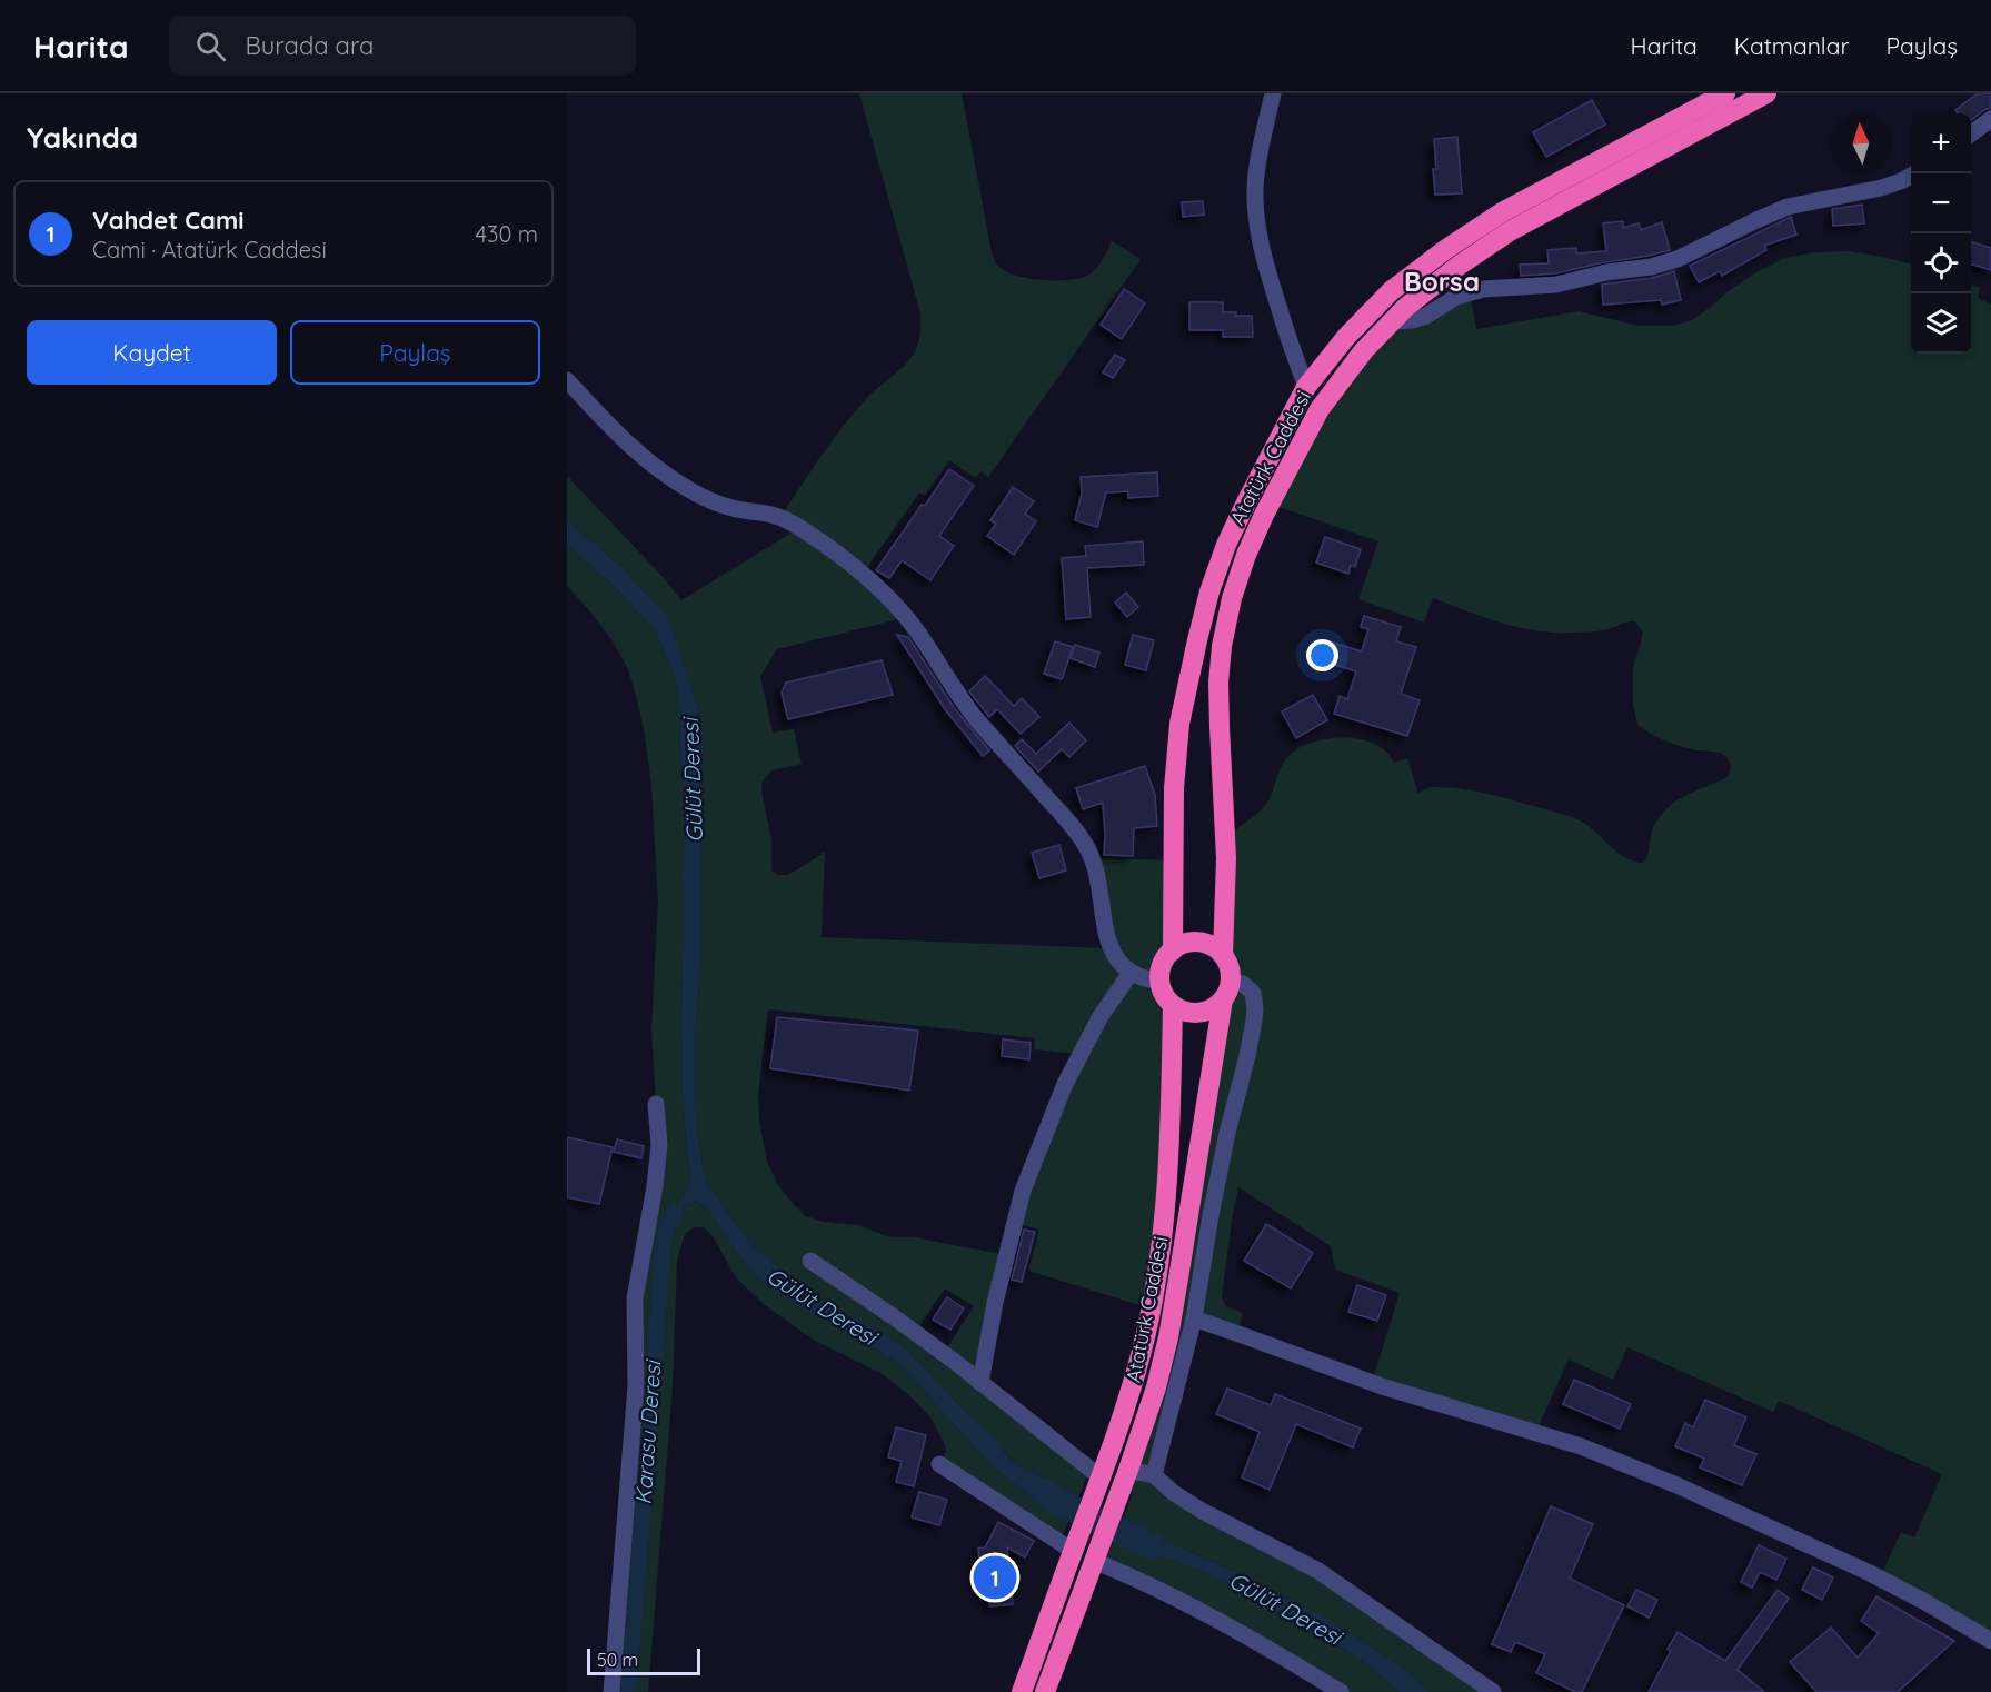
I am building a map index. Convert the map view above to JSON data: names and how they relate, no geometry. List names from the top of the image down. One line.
{"streets":{"highway":["Atatürk Caddesi"]},"districts":["Borsa"],"water":["Gülüt Deresi","Karasu Deresi"],"scale_bar":"50 m","north":"top","page":{"header":"Harita","search":"Burada ara","nav":["Harita","Katmanlar","Paylaş"],"heading":"Yakında","map_buttons":["+","−"],"list":[{"mark":"1","name":"Vahdet Cami","note":"Cami · Atatürk Caddesi","value":"430 m"}],"buttons":["Kaydet","Paylaş"],"pins":"1","scale":"50 m"}}
